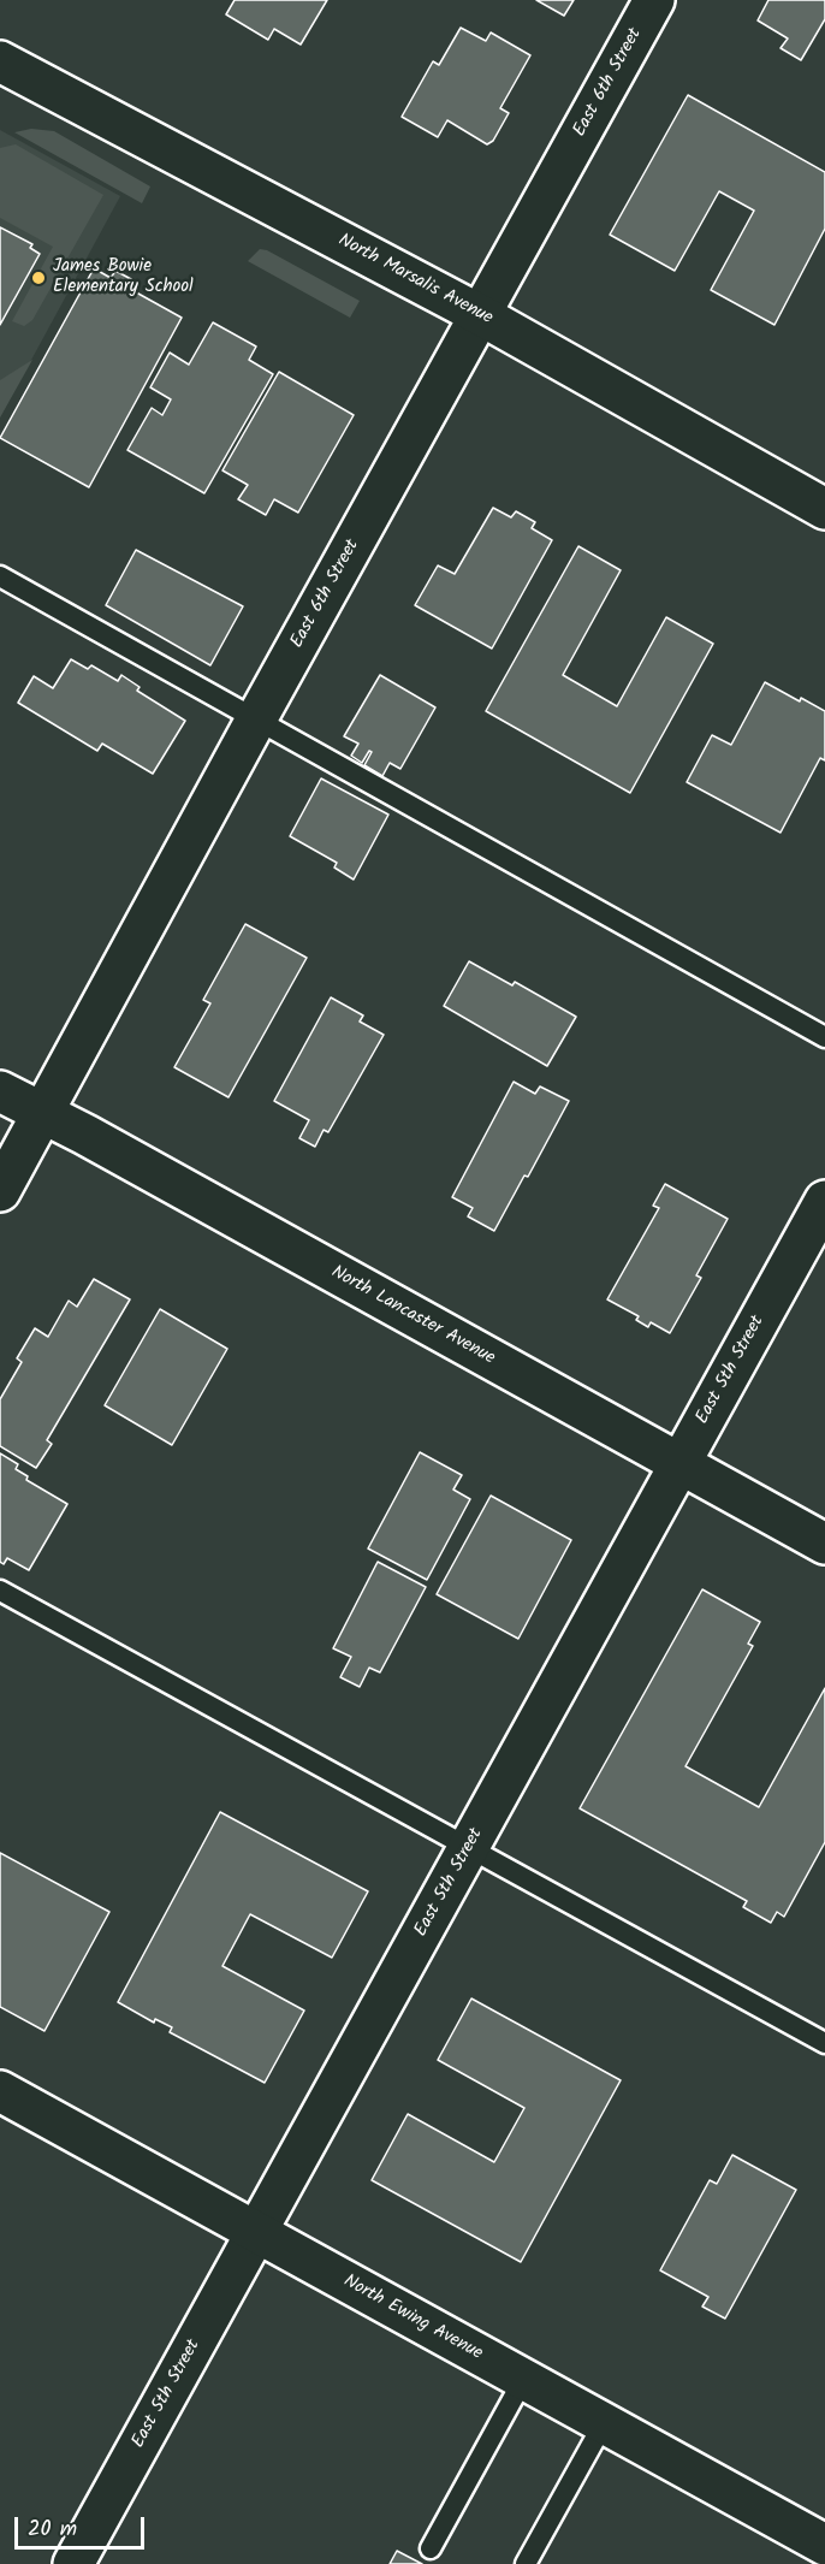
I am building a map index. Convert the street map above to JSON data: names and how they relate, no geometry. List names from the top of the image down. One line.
{"streets":{"street":["East 6th Street","North Marsalis Avenue","North Lancaster Avenue","East 5th Street","North Ewing Avenue"]},"crossings":[["East 6th Street","North Marsalis Avenue"],["East 6th Street","North Lancaster Avenue"],["North Lancaster Avenue","East 5th Street"],["East 5th Street","North Ewing Avenue"]],"places":["James Bowie Elementary School"],"scale_bar":"20 m"}
